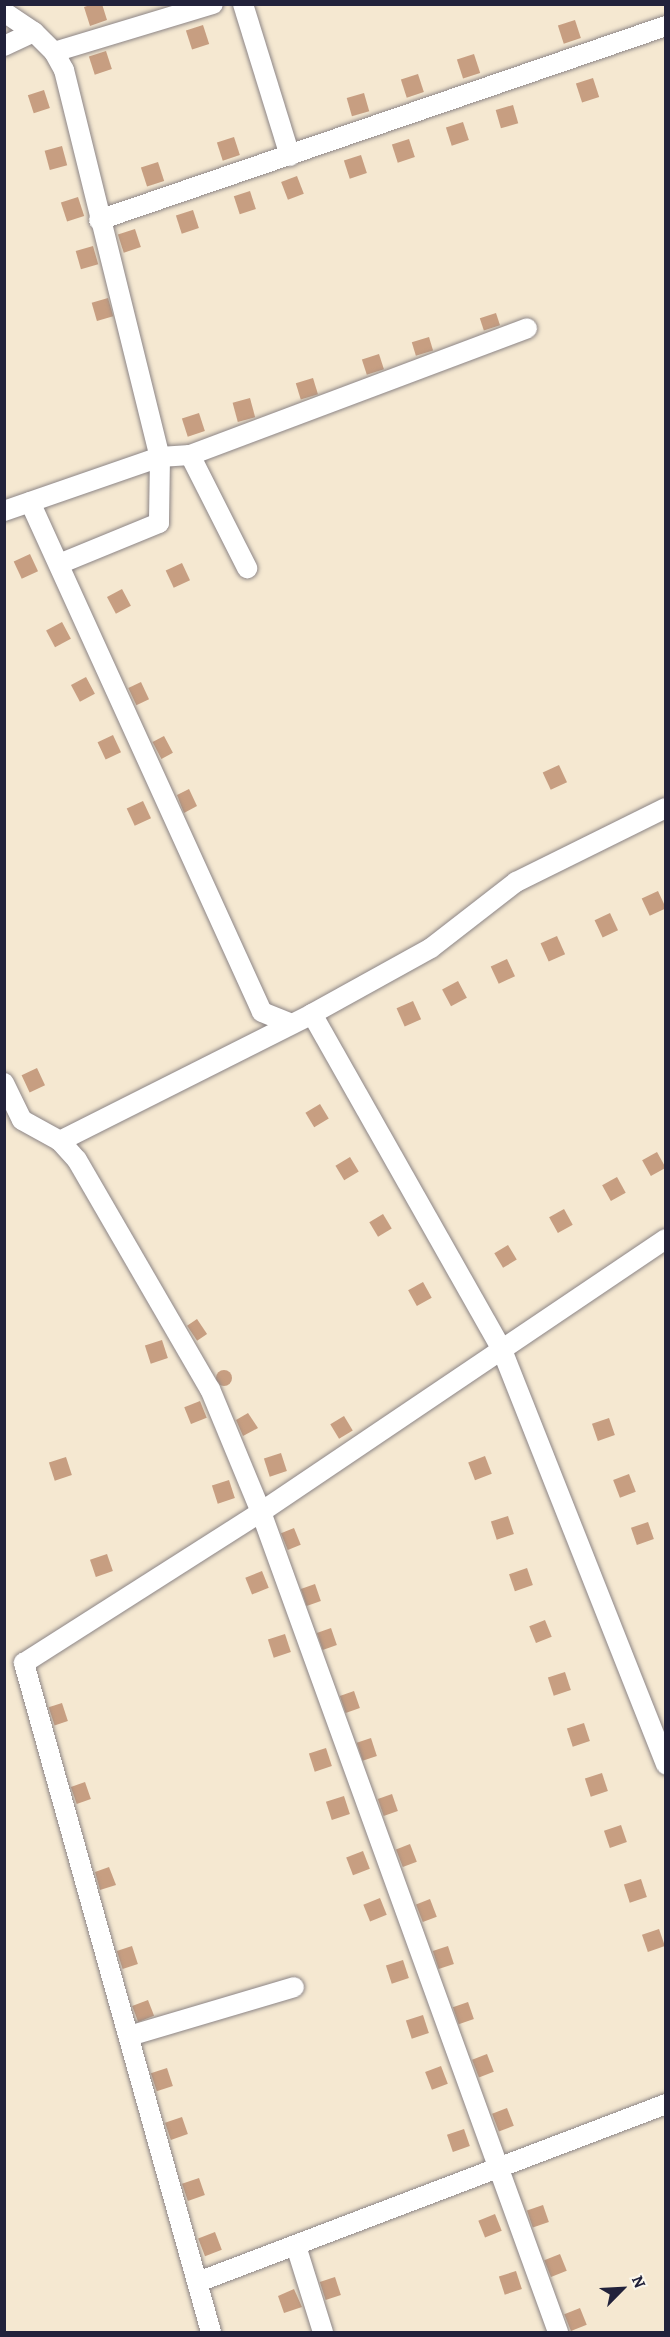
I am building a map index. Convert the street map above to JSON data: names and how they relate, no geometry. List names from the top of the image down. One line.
{"north":"top right"}
